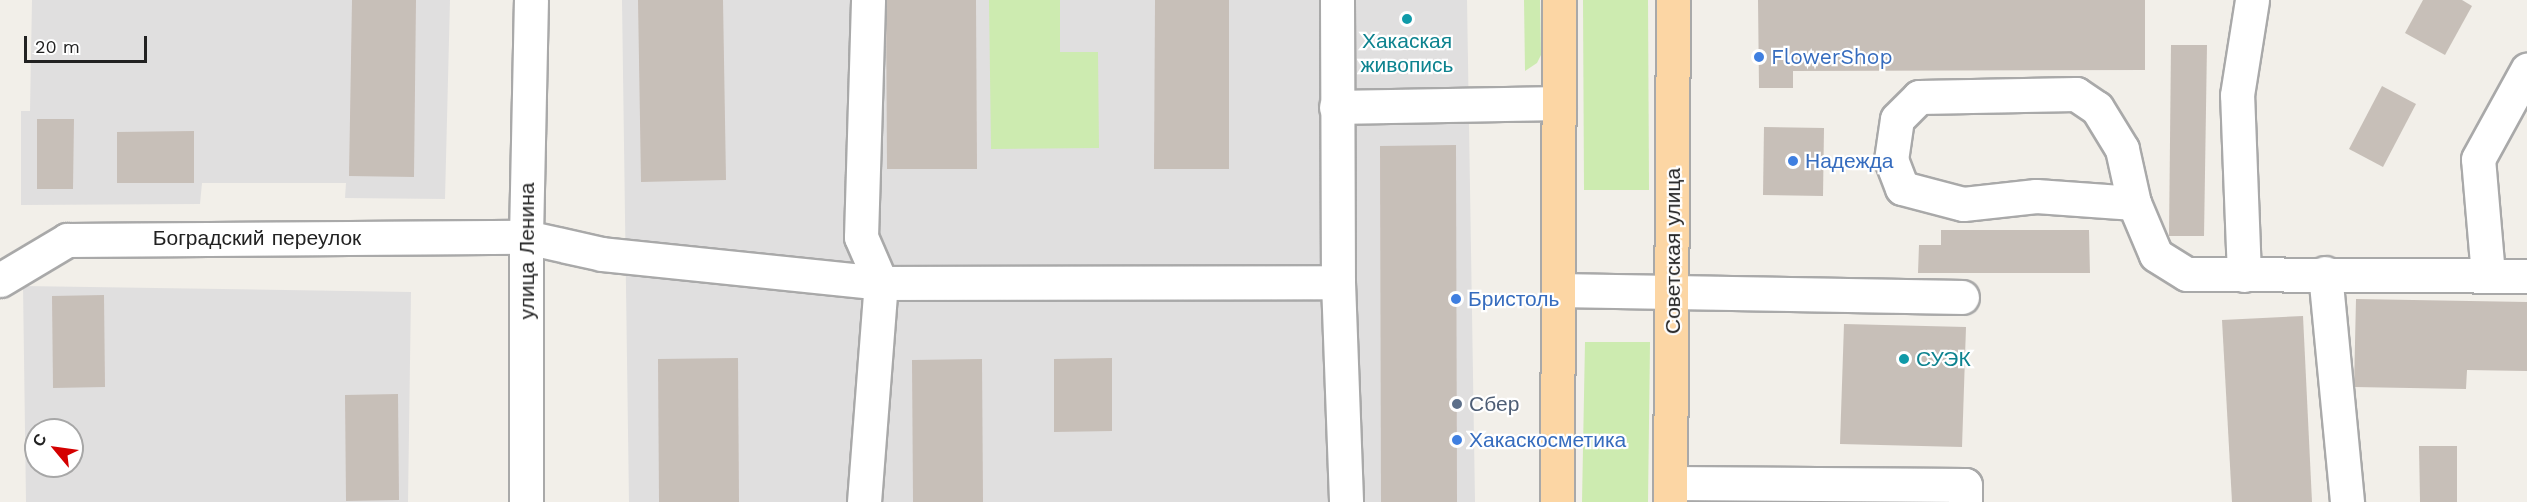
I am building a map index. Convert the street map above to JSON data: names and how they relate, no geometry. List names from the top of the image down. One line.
{"streets":{"main road":["Советская улица"],"street":["Боградский переулок","улица Ленина"]},"crossings":[["Боградский переулок","улица Ленина"]],"places":["Хакаская живопись","FlowerShop","Надежда","Бристоль","СУЭК","Сбер","Хакаскосметика"],"scale_bar":"20 m","north":"top left"}
